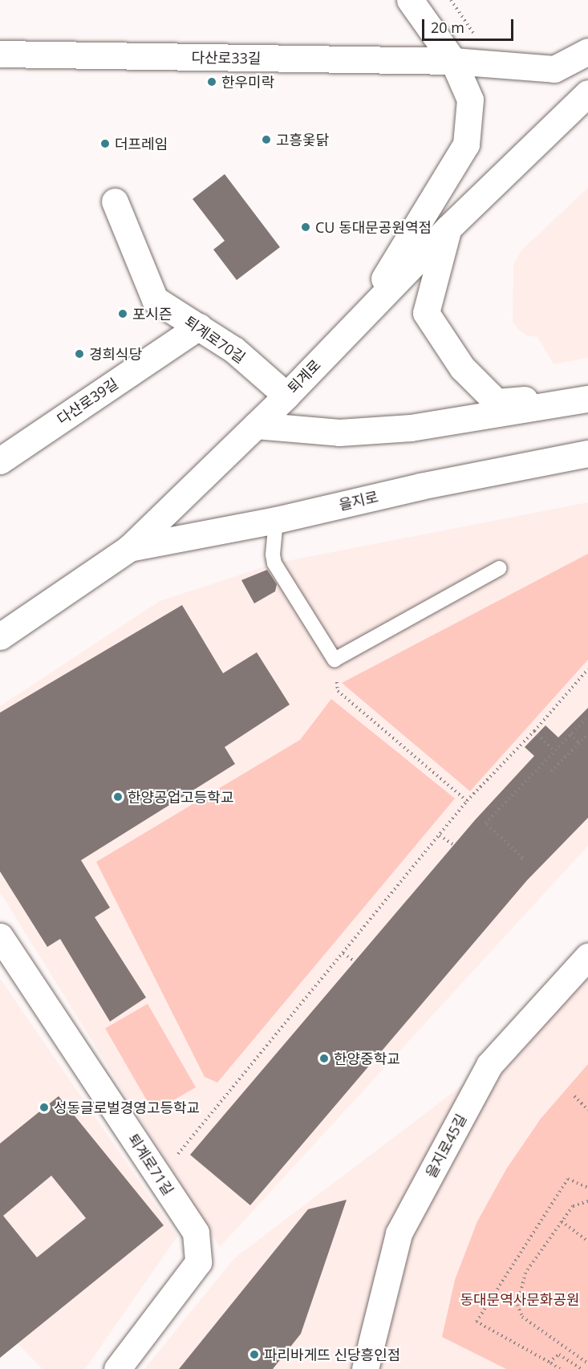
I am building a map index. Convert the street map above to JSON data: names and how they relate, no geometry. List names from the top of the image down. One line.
{"streets":{"main road":["다산로33길","퇴계로70길","퇴계로","다산로39길","을지로","을지로45길","퇴계로71길"]},"crossings":[["퇴계로70길","퇴계로"],["퇴계로70길","다산로39길"],["퇴계로","을지로"]],"parks":["동대문역사문화공원"],"places":["한우미락","고흥옻닭","더프레임","CU 동대문공원역점","포시즌","경희식당","한양공업고등학교","한양중학교","성동글로벌경영고등학교","파리바게뜨 신당흥인점"],"scale_bar":"20 m"}
